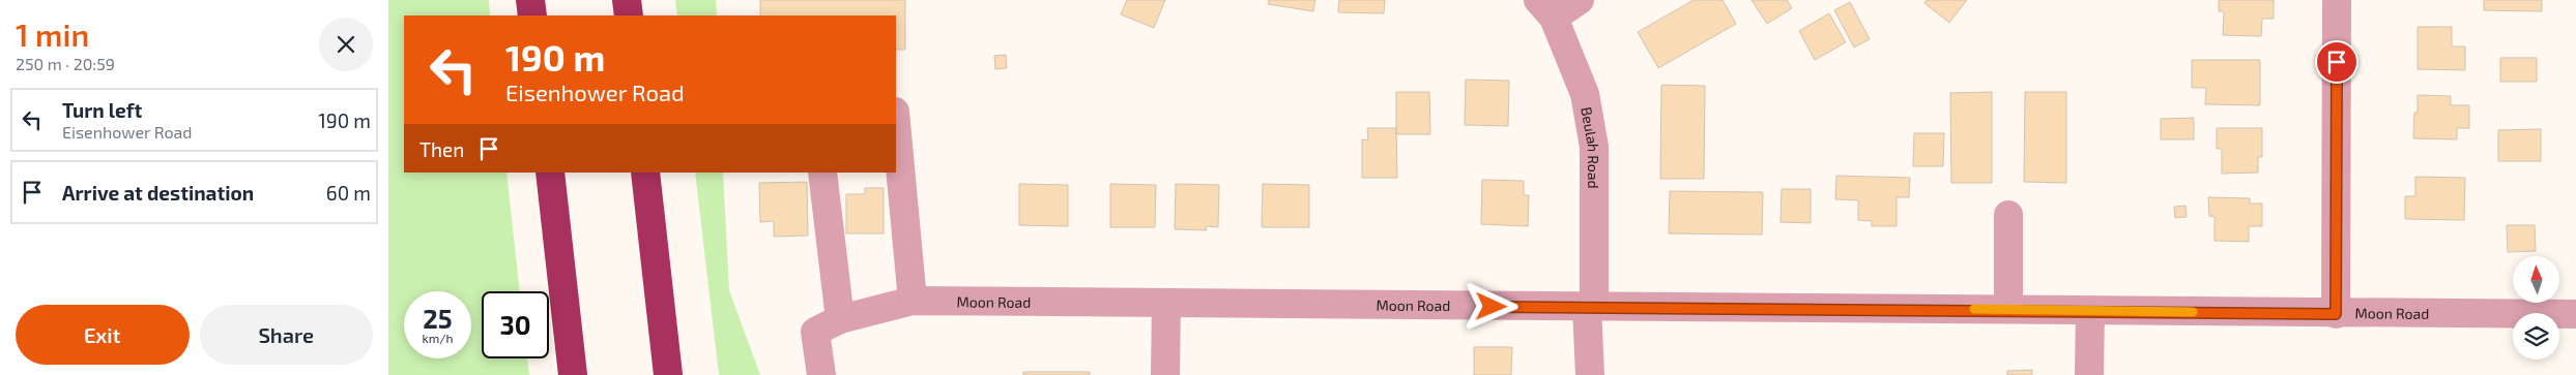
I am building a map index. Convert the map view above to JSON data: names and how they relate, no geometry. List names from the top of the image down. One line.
{"streets":{"street":["Beulah Road","Moon Road"]},"crossings":[["Beulah Road","Moon Road"]],"north":"top","page":{"heading":["1 min","250 m · 20:59"],"turn":["190 m","Eisenhower Road"],"list":[{"name":"Turn left","note":"Eisenhower Road","value":"190 m"},{"name":"Arrive at destination","value":"60 m"}],"then":"Then","speed":"25 km/h","limit":"30","buttons":["Exit","Share"]}}
